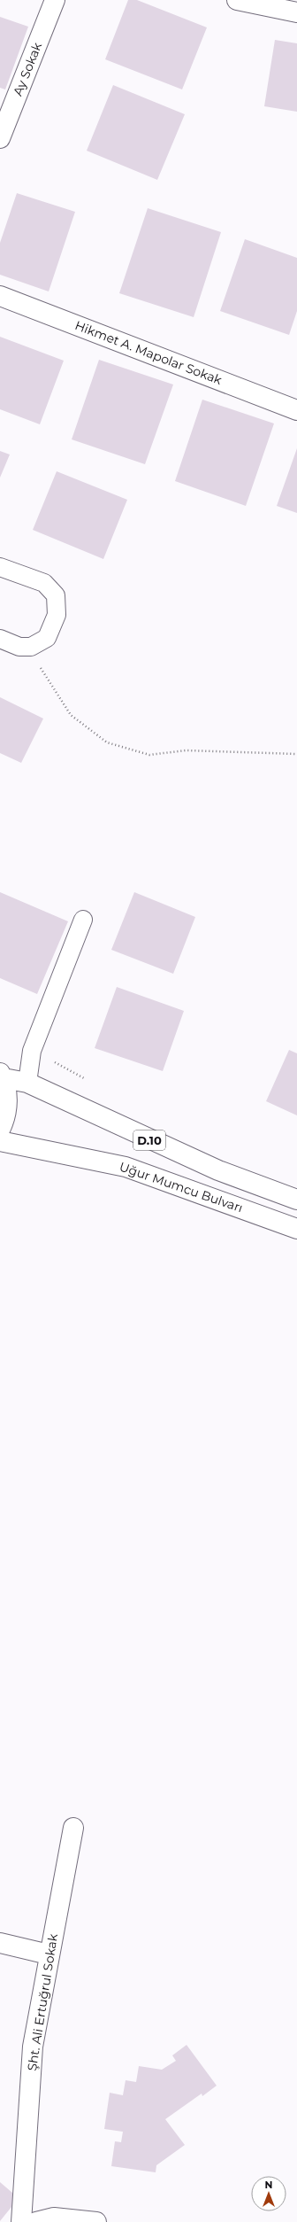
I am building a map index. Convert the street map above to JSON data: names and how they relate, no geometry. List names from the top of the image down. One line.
{"streets":{"street":["Ay Sokak","Hikmet A. Mapolar Sokak","D.10","Uğur Mumcu Bulvarı","Şht. Ali Ertuğrul Sokak"]},"north":"top"}
